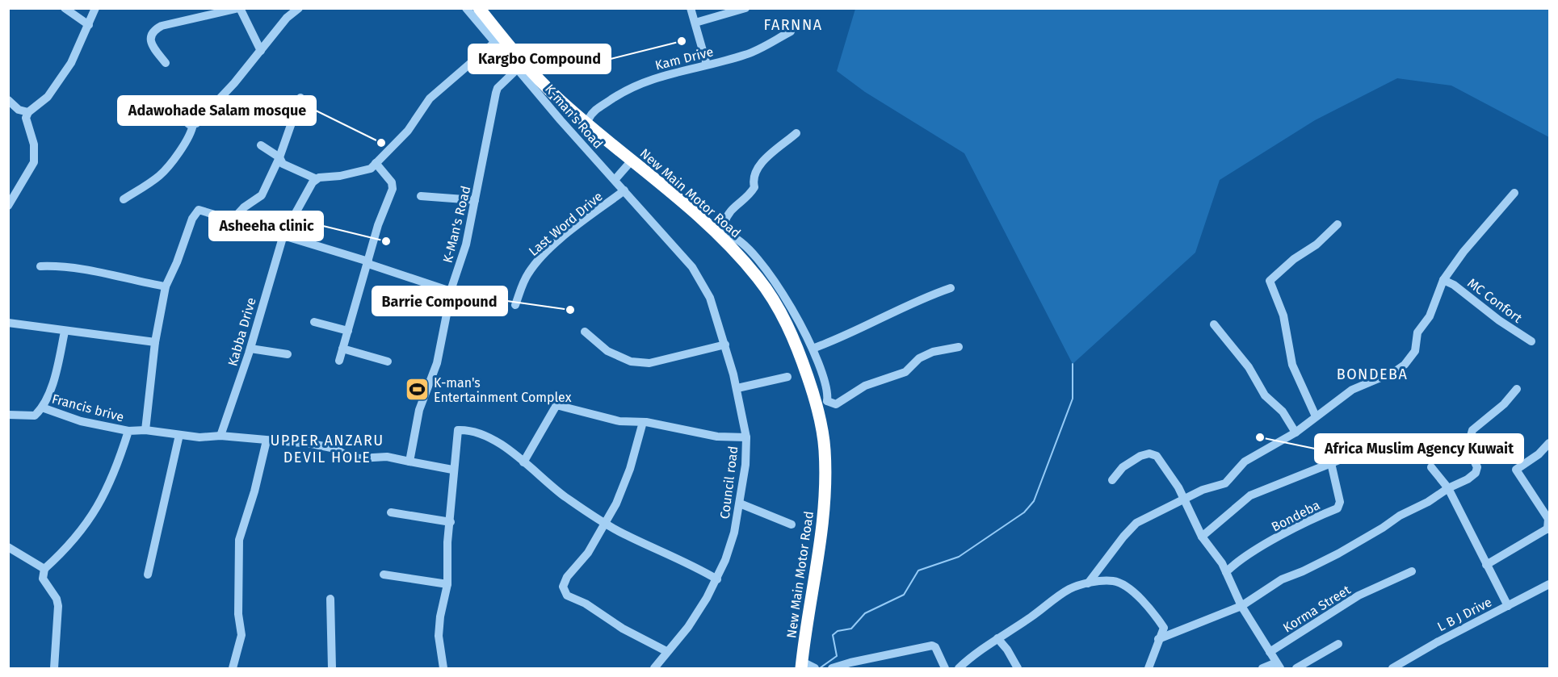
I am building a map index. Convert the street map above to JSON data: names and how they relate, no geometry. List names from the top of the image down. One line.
{"streets":{"highway":["New Main Motor Road"],"street":["Kam Drive","K-man's Road","Last Word Drive","K-Man's Road","MC Confort","Kabba Drive","Francis brive","Council road","Bondeba","Korma Street","L B J Drive"]},"crossings":[["Kam Drive","New Main Motor Road"],["K-man's Road","Last Word Drive"],["K-man's Road","K-Man's Road"],["K-man's Road","Council road"]],"districts":["FARNNA","BONDEBA","UPPER ANZARU DEVIL HOLE"],"places":{"other":["Kargbo Compound","Adawohade Salam mosque","Asheeha clinic","Barrie Compound","Africa Muslim Agency Kuwait"],"sports":["K-man's Entertainment Complex"]}}
